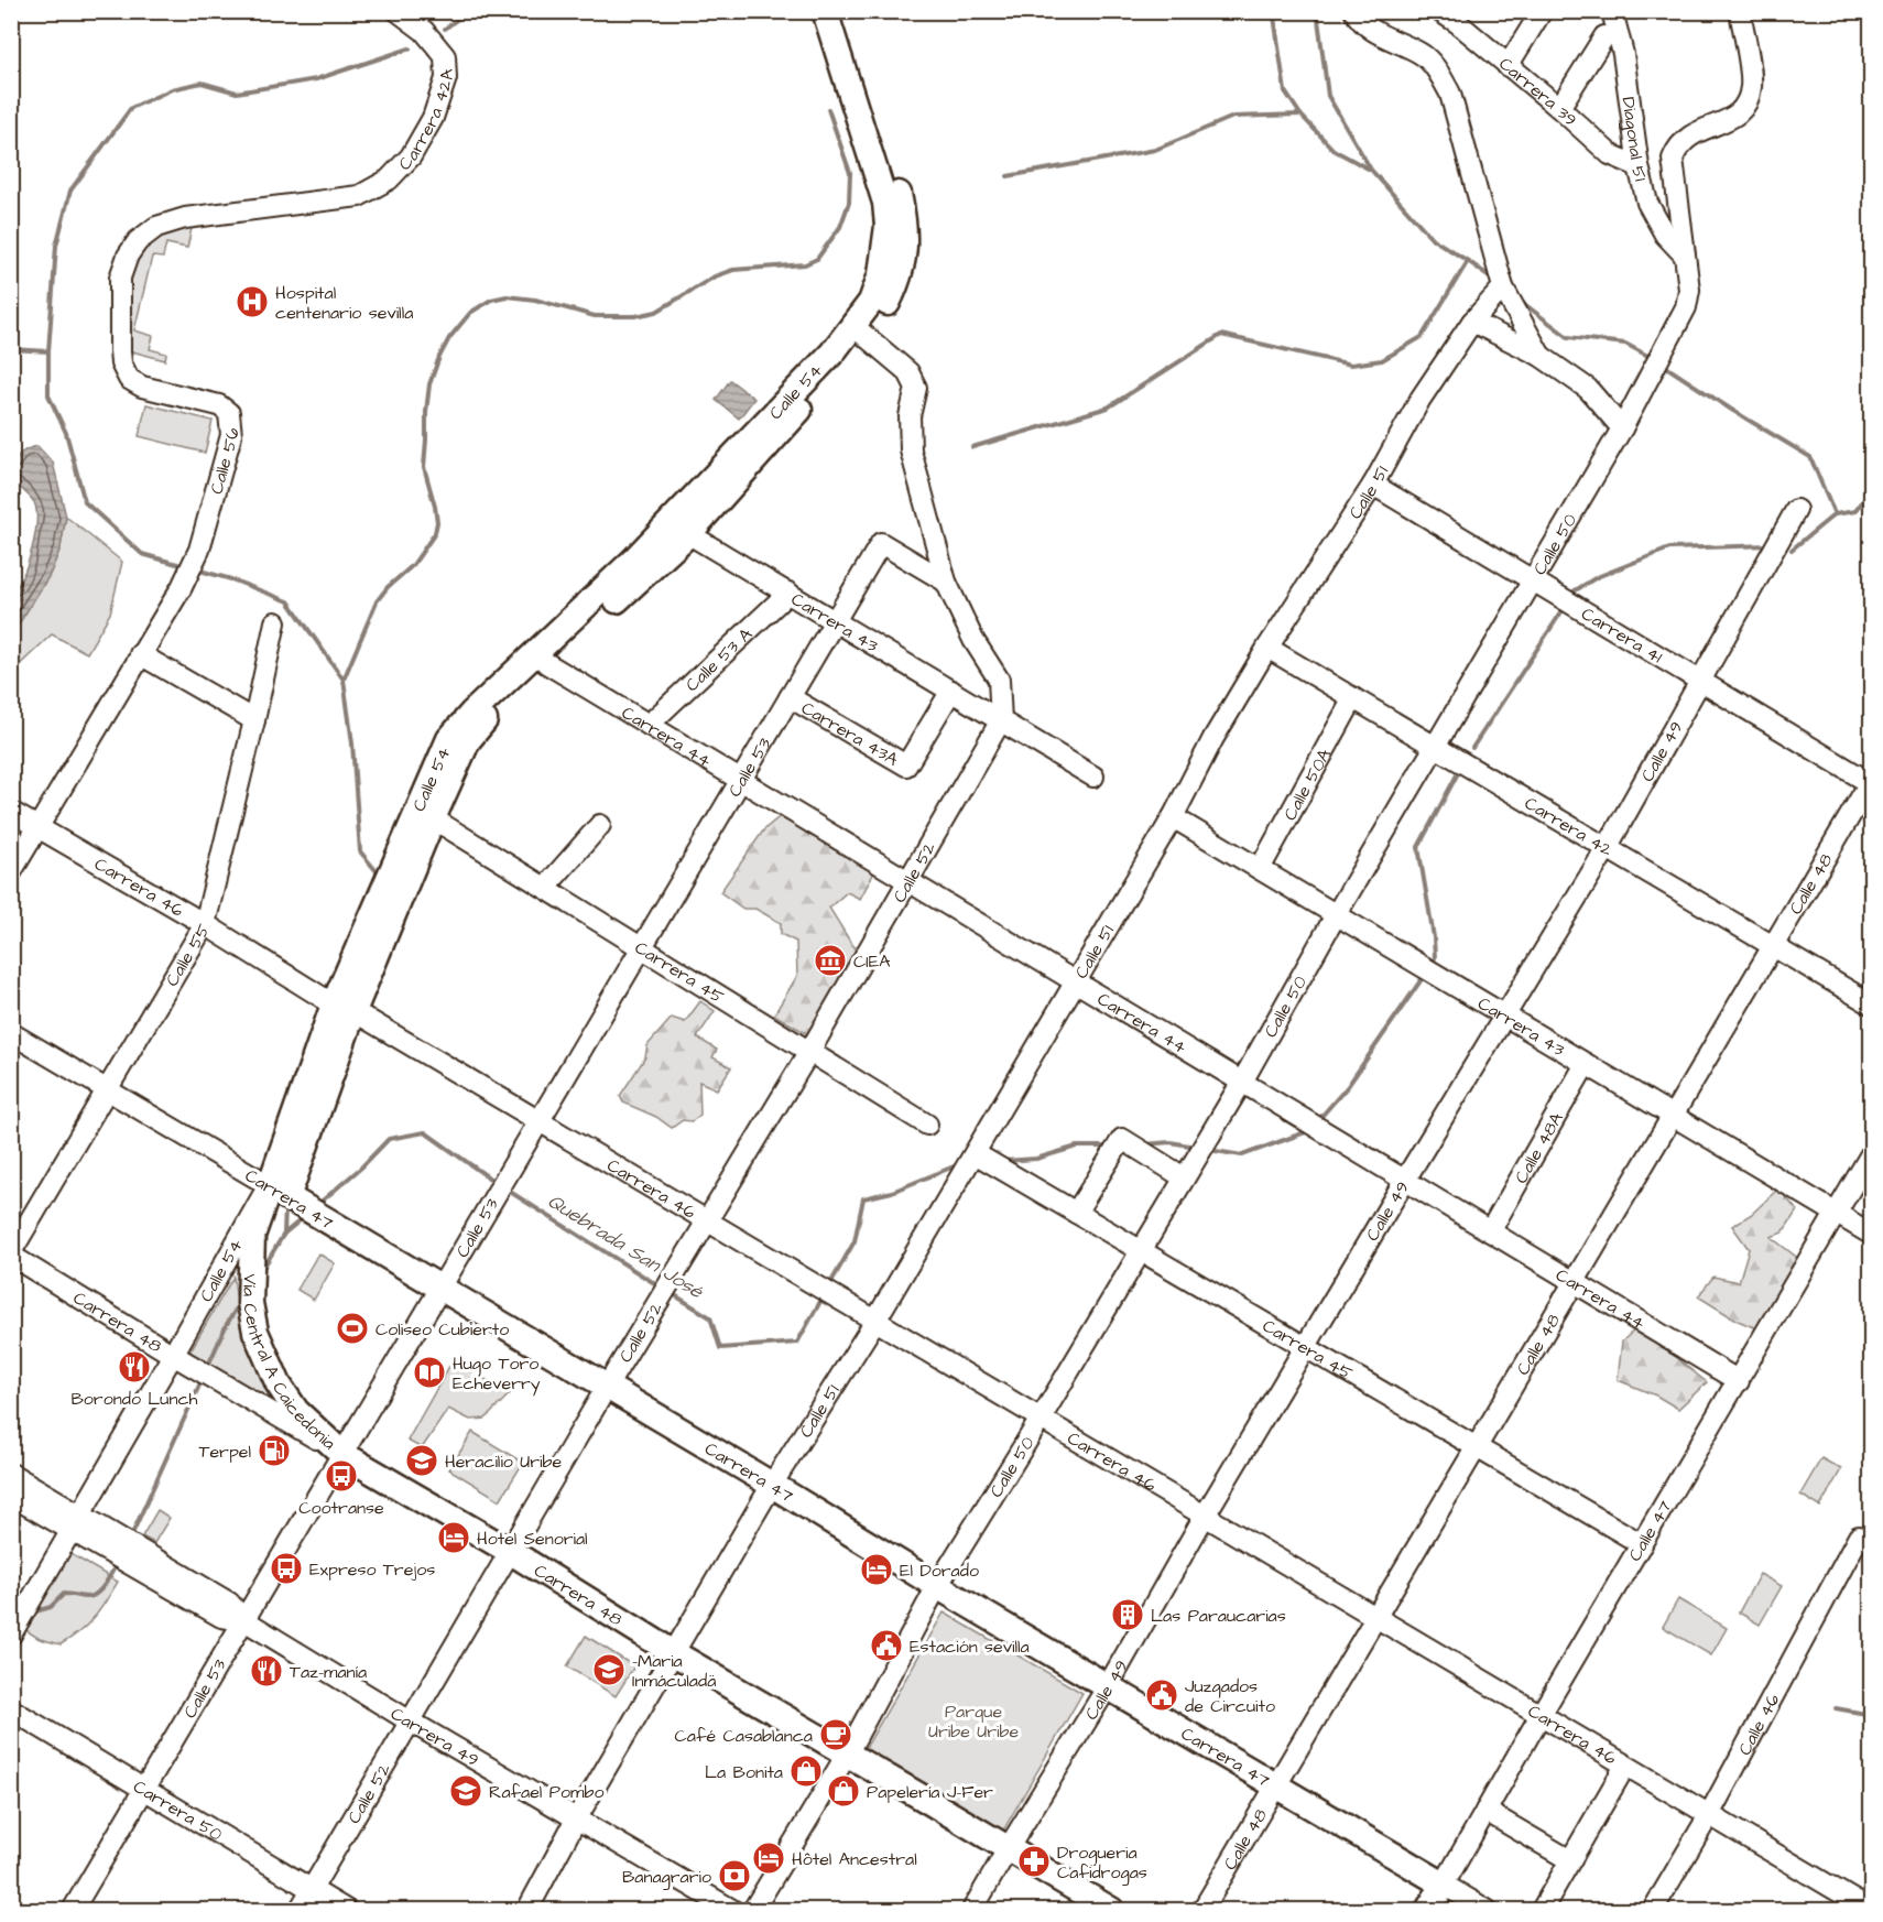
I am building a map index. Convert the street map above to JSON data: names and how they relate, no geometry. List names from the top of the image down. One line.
{"streets":{"main road":["Calle 54","Carrera 47","Carrera 48","Vía Central A Caicedonia","Calle 47"],"street":["Carrera 39","Carrera 42A","Diagonal 51","Calle 56","Calle 51","Calle 50","Carrera 43","Carrera 41","Calle 53 A","Carrera 43A","Carrera 44","Calle 49","Calle 53","Calle 50A","Carrera 42","Calle 52","Calle 48","Carrera 46","Calle 55","Carrera 45","Calle 48A","Calle 46","Carrera 49","Carrera 50"]},"crossings":[["Carrera 39","Diagonal 51"],["Carrera 42A","Calle 56"],["Diagonal 51","Calle 50"],["Calle 54","Carrera 43"],["Calle 54","Carrera 44"],["Calle 54","Carrera 46"],["Calle 54","Carrera 45"],["Calle 54","Carrera 47"],["Calle 54","Carrera 48"],["Calle 54","Vía Central A Caicedonia"],["Calle 54","Carrera 49"],["Calle 56","Carrera 46"],["Calle 51","Carrera 43"],["Calle 51","Carrera 41"],["Calle 51","Carrera 44"],["Calle 51","Carrera 42"],["Calle 51","Carrera 46"],["Calle 51","Carrera 45"],["Calle 51","Carrera 47"],["Calle 51","Carrera 48"],["Calle 51","Carrera 49"],["Calle 50","Carrera 43"],["Calle 50","Carrera 41"],["Calle 50","Carrera 44"],["Calle 50","Carrera 42"],["Calle 50","Carrera 46"],["Calle 50","Carrera 45"],["Calle 50","Carrera 47"],["Calle 50","Carrera 48"],["Carrera 43","Calle 53 A"],["Carrera 43","Carrera 43A"],["Carrera 43","Calle 49"],["Carrera 43","Calle 53"],["Carrera 43","Calle 50A"],["Carrera 43","Calle 52"],["Carrera 43","Calle 48"],["Carrera 43","Calle 48A"],["Carrera 43","Calle 47"],["Carrera 41","Calle 49"],["Carrera 41","Calle 48"],["Calle 53 A","Carrera 44"],["Carrera 43A","Calle 53"],["Carrera 44","Calle 49"],["Carrera 44","Calle 53"],["Carrera 44","Calle 52"],["Carrera 44","Calle 48"],["Carrera 44","Calle 48A"],["Carrera 44","Calle 47"],["Calle 49","Carrera 42"],["Calle 49","Carrera 46"],["Calle 49","Carrera 45"],["Calle 49","Carrera 47"],["Calle 49","Carrera 48"],["Calle 53","Carrera 46"],["Calle 53","Carrera 45"],["Calle 53","Carrera 47"],["Calle 53","Carrera 48"],["Calle 53","Vía Central A Caicedonia"],["Calle 53","Carrera 49"],["Calle 53","Carrera 50"],["Calle 50A","Carrera 42"],["Carrera 42","Calle 48"],["Calle 52","Carrera 46"],["Calle 52","Carrera 45"],["Calle 52","Carrera 47"],["Calle 52","Carrera 48"],["Calle 52","Carrera 49"],["Calle 52","Carrera 50"],["Calle 48","Carrera 46"],["Calle 48","Carrera 45"],["Calle 48","Carrera 47"],["Carrera 46","Calle 55"],["Carrera 46","Calle 47"],["Carrera 46","Calle 46"],["Calle 55","Carrera 47"],["Calle 55","Carrera 48"],["Carrera 45","Calle 47"],["Carrera 47","Vía Central A Caicedonia"],["Carrera 47","Calle 47"],["Carrera 48","Vía Central A Caicedonia"]],"water":["Quebrada San José"],"parks":["Parque Uribe Uribe"],"places":{"hospital":["Hospital centenario sevilla"],"museum":["CIEA"],"sports":["Coliseo Cubierto"],"restaurant":["Borondo Lunch","Taz-manía"],"library":["Hugo Toro Echeverry"],"fuel station":["Terpel"],"school or university":["Heracilio Uribe","-Maria Inmáculadä","Rafael Pombo"],"bus stop":["Cootranse","Expreso Trejos"],"hotel":["Hotel Senorial","El Dorado","Hôtel Ancestral"],"building":["Las Paraucarias"],"public building":["Estación sevilla","Juzgados de Circuito"],"cafe":["Café Casablanca"],"shop":["La Bonita","Papelería J-Fer"],"pharmacy":["Drogueria Cafidrogas"],"bank":["Banagrario"]}}
